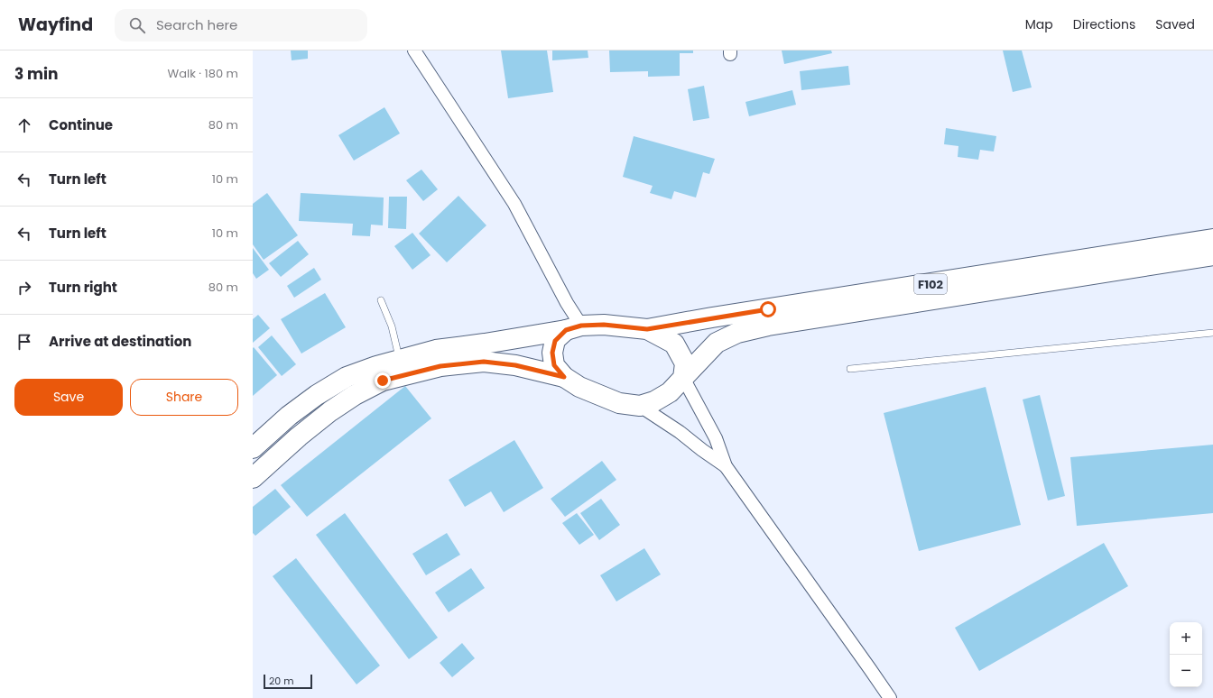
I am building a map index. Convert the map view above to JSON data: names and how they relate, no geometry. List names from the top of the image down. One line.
{"streets":{"main road":["F102"]},"scale_bar":"20 m","page":{"header":"Wayfind","search":"Search here","nav":["Map","Directions","Saved"],"heading":["3 min","Walk · 180 m"],"list":[["Continue","80 m"],["Turn left","10 m"],["Turn left","10 m"],["Turn right","80 m"],"Arrive at destination"],"buttons":["Save","Share"],"map_buttons":["+","−"],"scale":"20 m"}}
